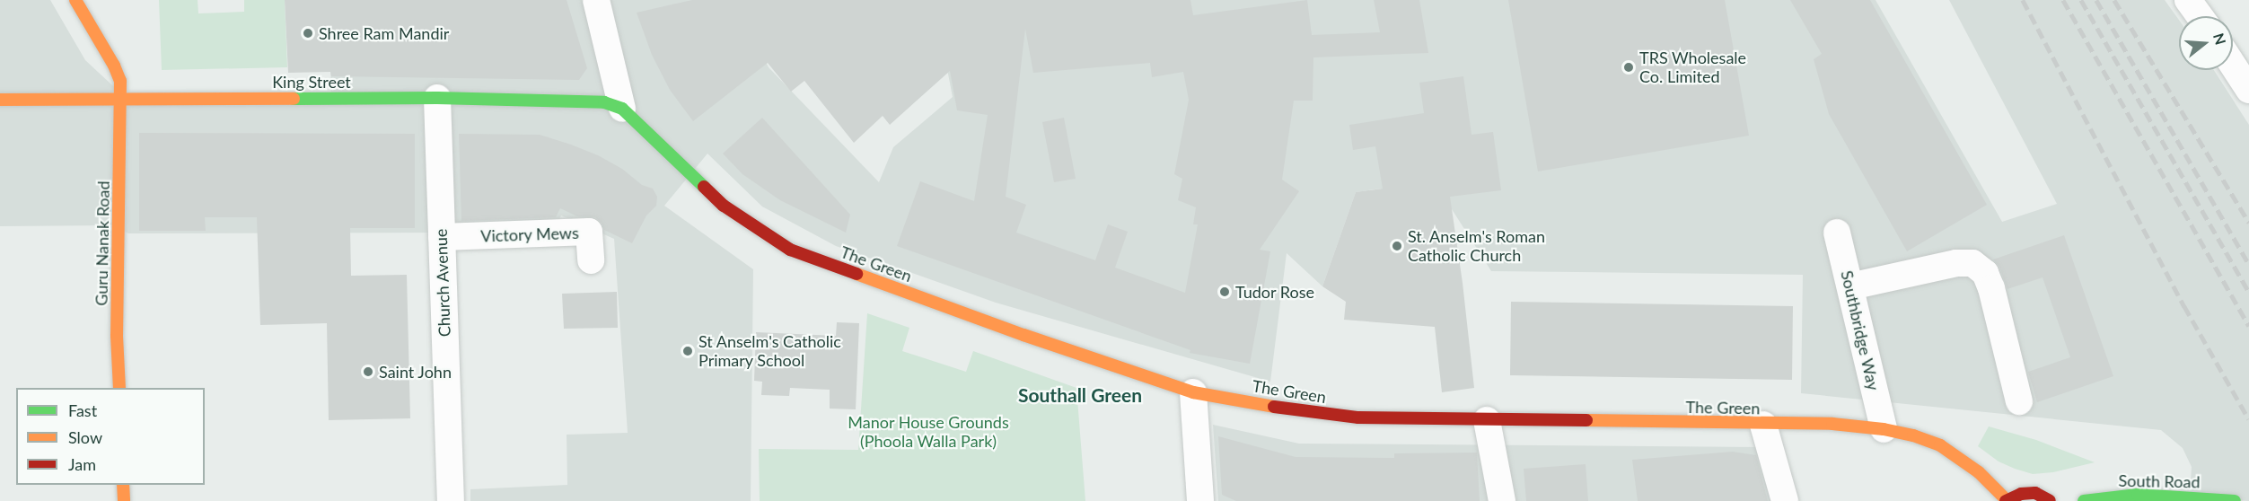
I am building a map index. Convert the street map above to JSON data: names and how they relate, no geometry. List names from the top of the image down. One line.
{"streets":{"street":["King Street","Victory Mews","Guru Nanak Road","The Green","Church Avenue","Southbridge Way","South Road"]},"crossings":[["King Street","Guru Nanak Road"],["King Street","The Green"],["King Street","Church Avenue"],["Victory Mews","Church Avenue"],["The Green","Southbridge Way"]],"districts":["Southall Green"],"parks":["Manor House Grounds (Phoola Walla Park)"],"places":["Shree Ram Mandir","TRS Wholesale Co. Limited","St. Anselm's Roman Catholic Church","Tudor Rose","St Anselm's Catholic Primary School","Saint John"],"legend":["Fast","Slow","Jam"],"north":"right"}
